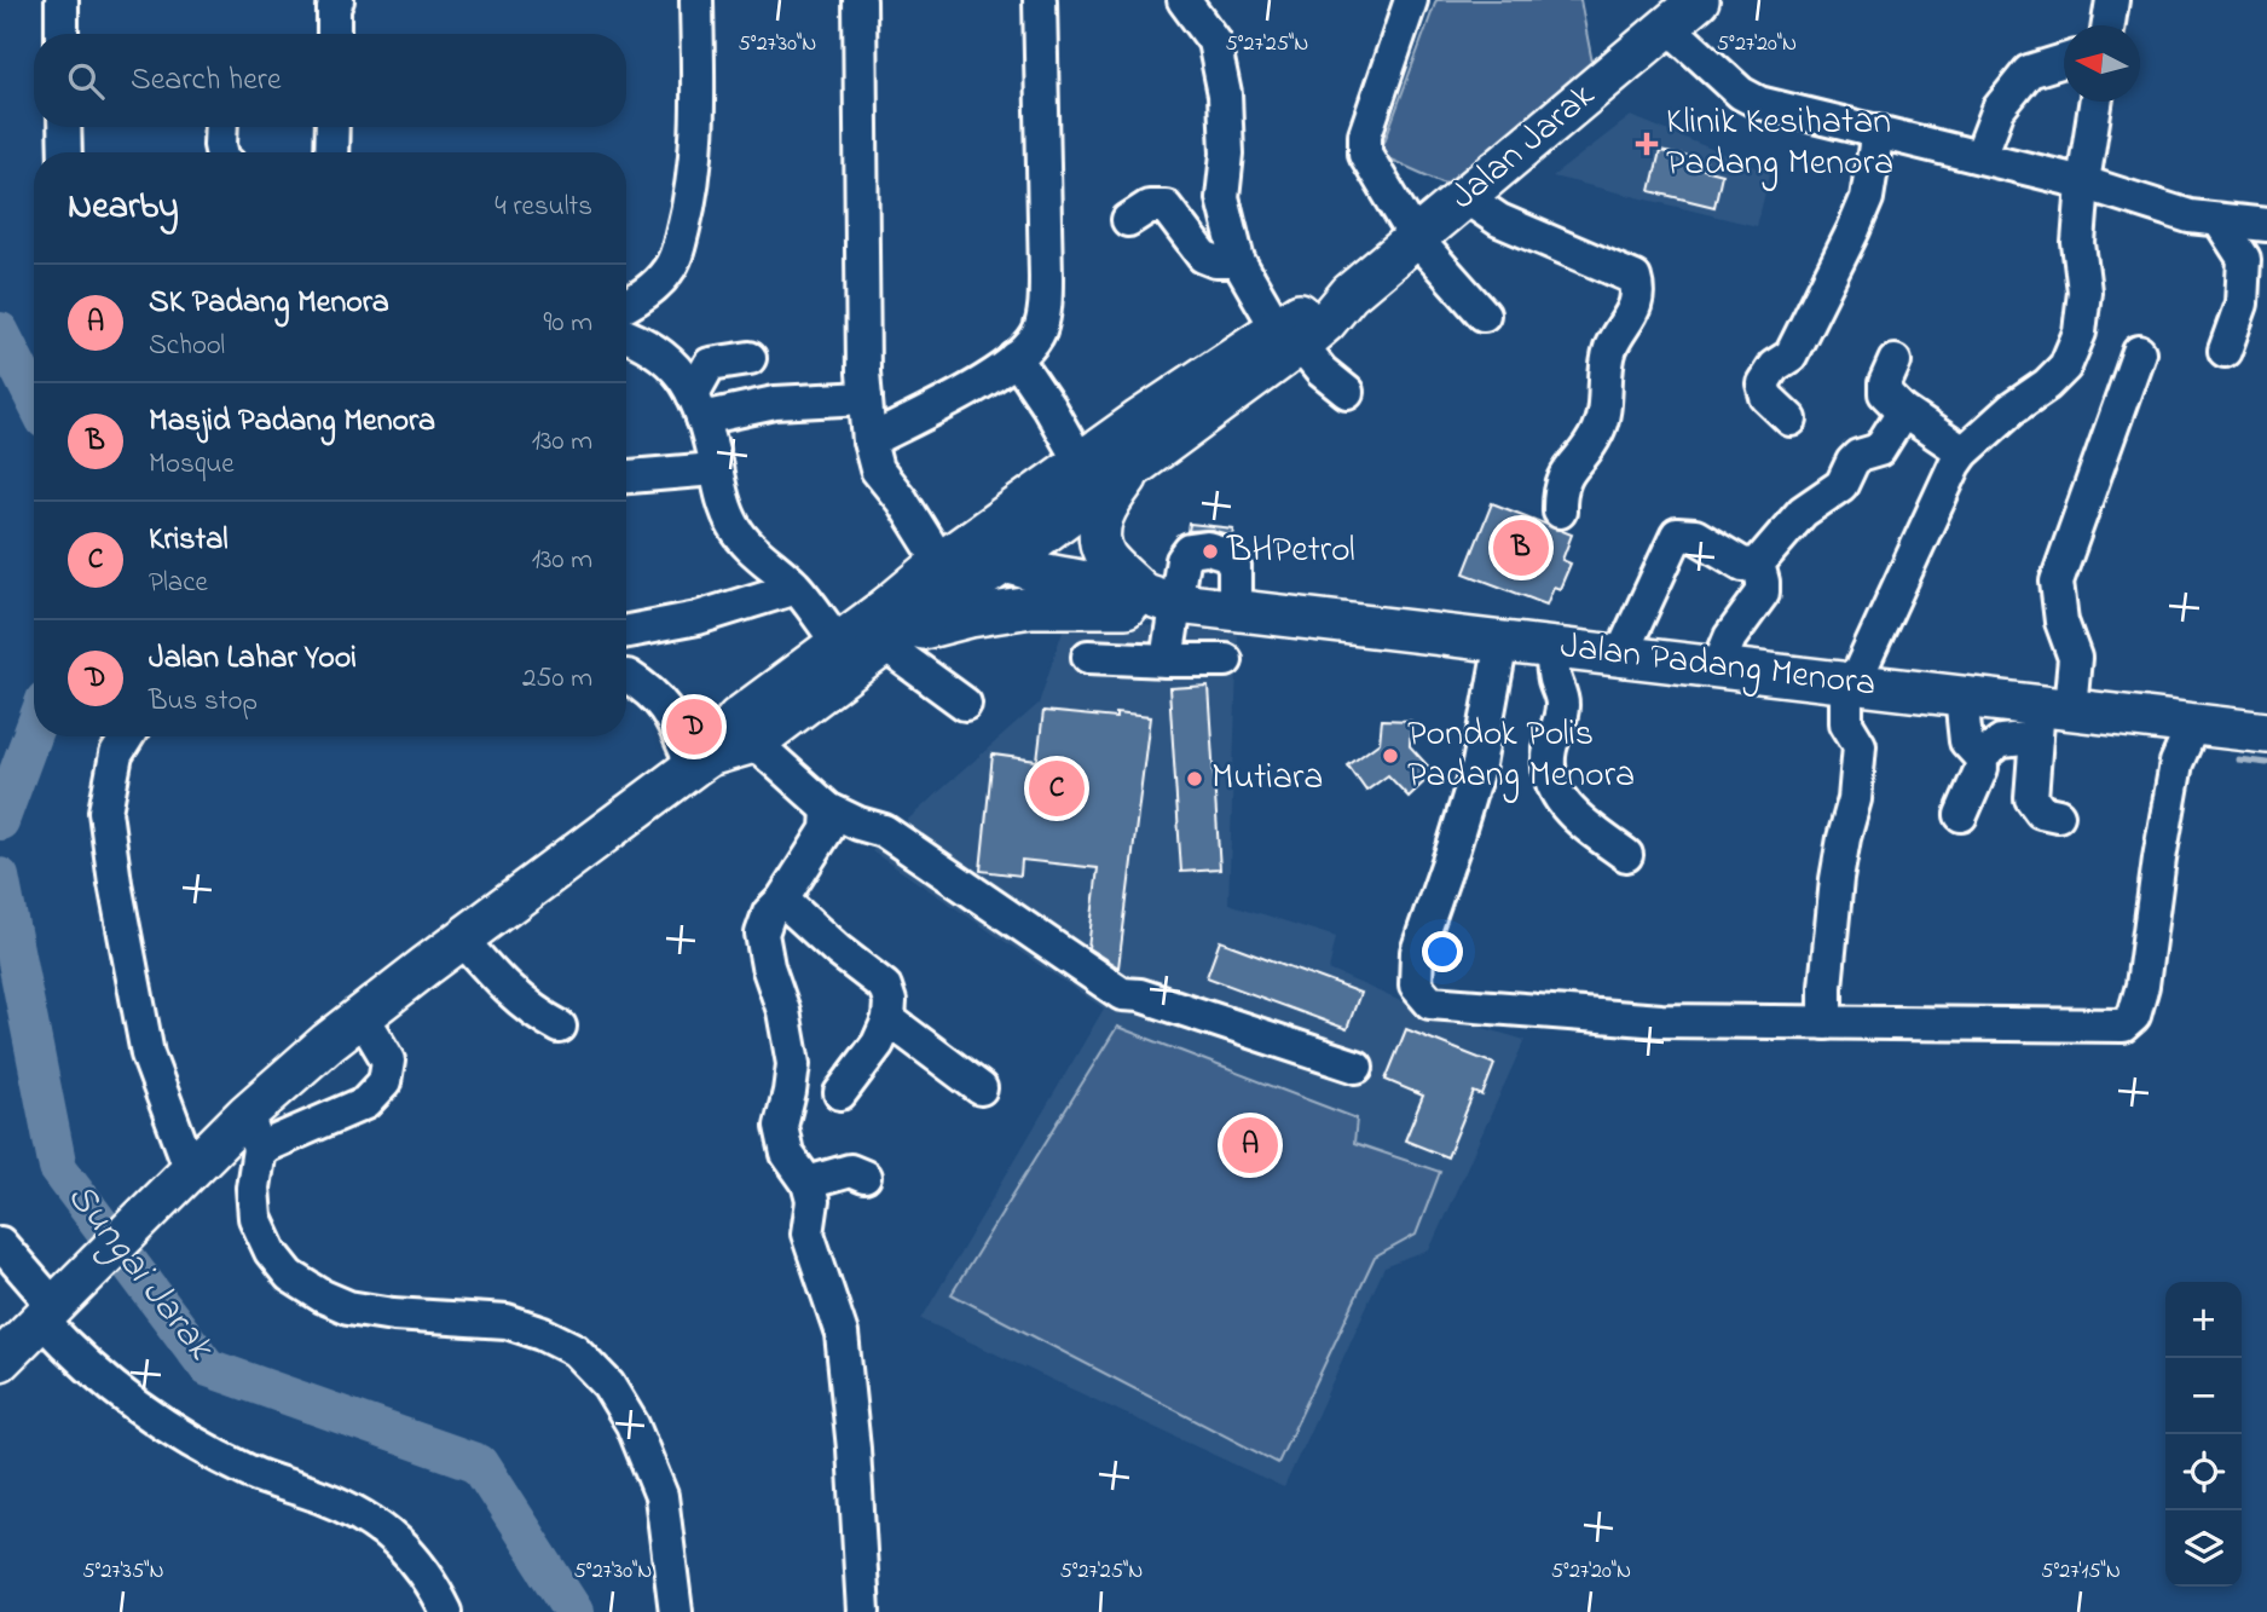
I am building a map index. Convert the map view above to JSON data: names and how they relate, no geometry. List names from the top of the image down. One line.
{"streets":{"main road":["Jalan Jarak","Jalan Padang Menora"]},"crossings":[["Jalan Jarak","Jalan Padang Menora"]],"water":["Sungai Jarak"],"places":{"health":["Klinik Kesihatan Padang Menora"],"other":["BHPetrol","Pondok Polis Padang Menora","Mutiara"]},"north":"left","page":{"search":"Search here","heading":["Nearby","4 results"],"list":[{"mark":"A","name":"SK Padang Menora","note":"School","value":"90 m"},{"mark":"B","name":"Masjid Padang Menora","note":"Mosque","value":"130 m"},{"mark":"C","name":"Kristal","note":"Place","value":"130 m"},{"mark":"D","name":"Jalan Lahar Yooi","note":"Bus stop","value":"250 m"}],"pins":["B","D","C","A"],"map_buttons":["+","−"]},"coordinates":["5°27'30\"N","5°27'25\"N","5°27'20\"N","5°27'35\"N","5°27'15\"N"]}
